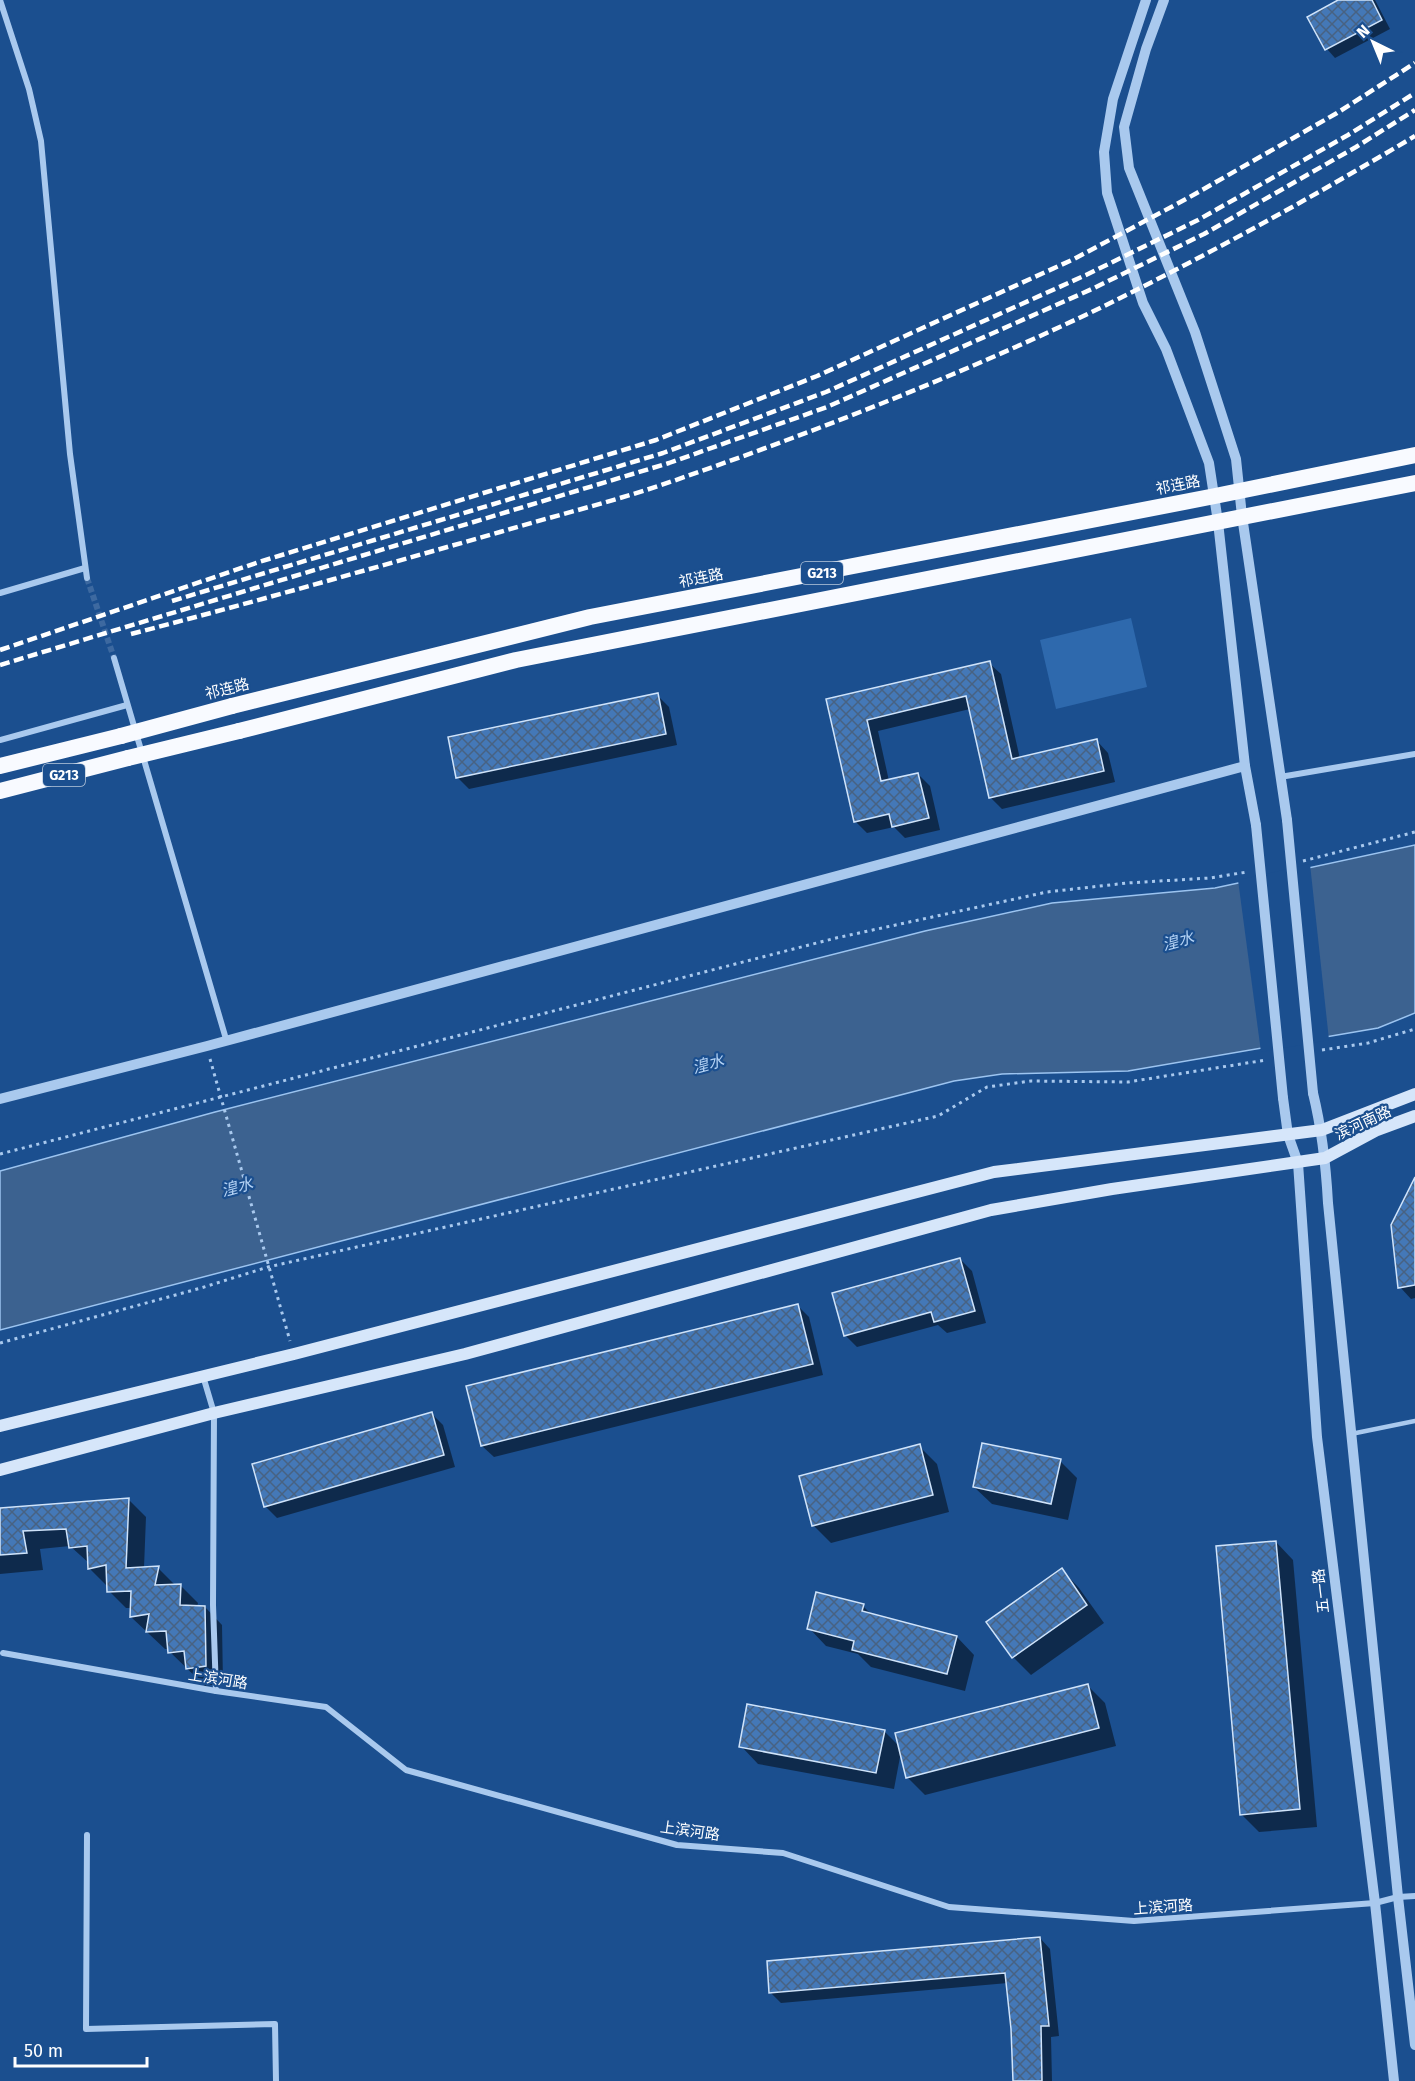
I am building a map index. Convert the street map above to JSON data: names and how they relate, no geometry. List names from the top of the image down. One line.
{"streets":{"highway":["祁连路","G213"],"main road":["滨河南路"],"street":["五一路","上滨河路"]},"crossings":[["祁连路","五一路"],["G213","五一路"],["滨河南路","五一路"],["五一路","上滨河路"]],"water":["湟水"],"scale_bar":"50 m","north":"top left"}
